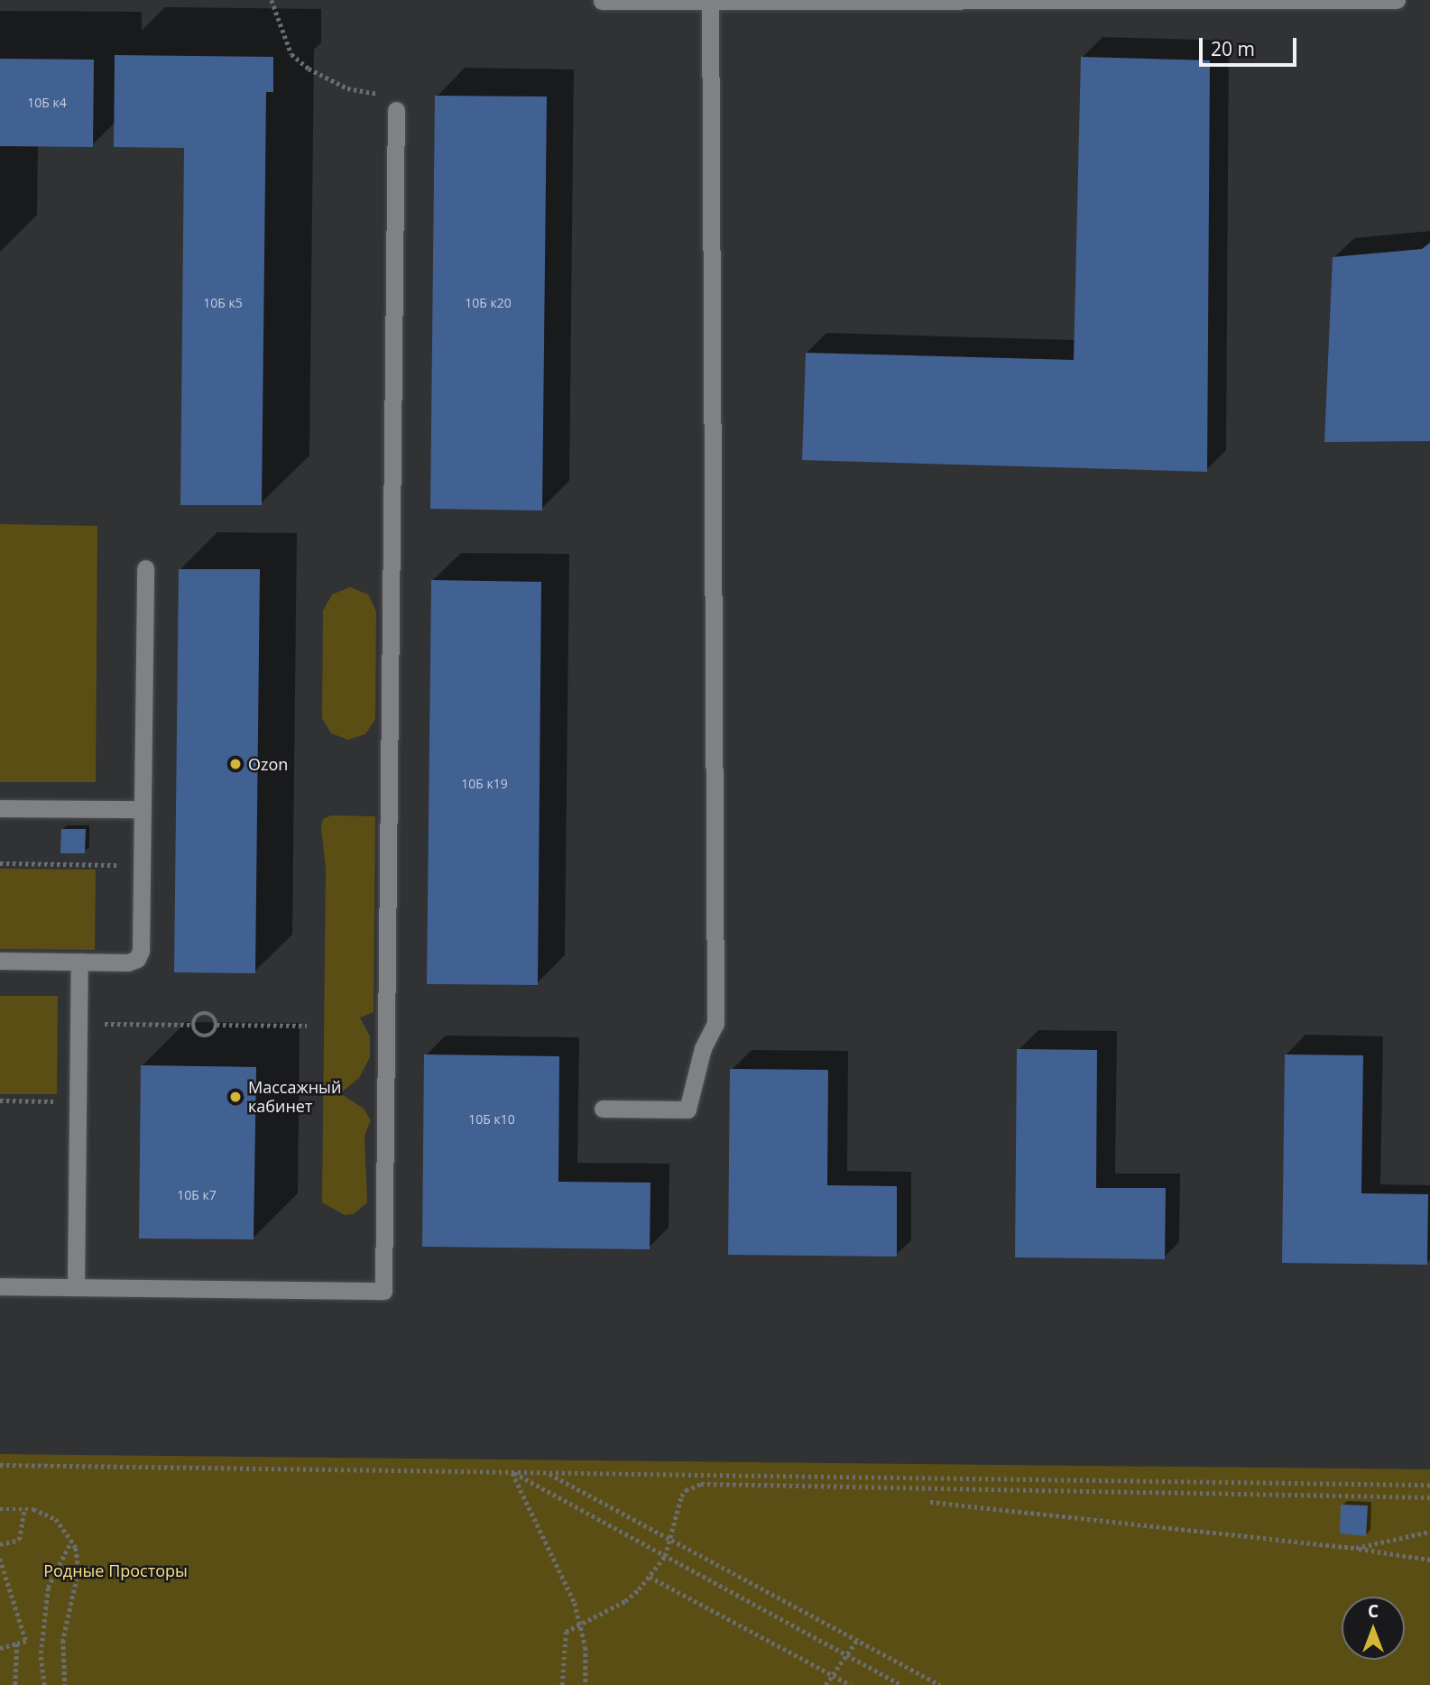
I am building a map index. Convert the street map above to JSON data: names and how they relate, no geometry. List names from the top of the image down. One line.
{"parks":["Родные Просторы"],"places":["Ozon","Массажный кабинет"],"house_numbers":["10Б к4","10Б к5","10Б к20","10Б к19","10Б к10","10Б к7"],"scale_bar":"20 m","north":"top"}
